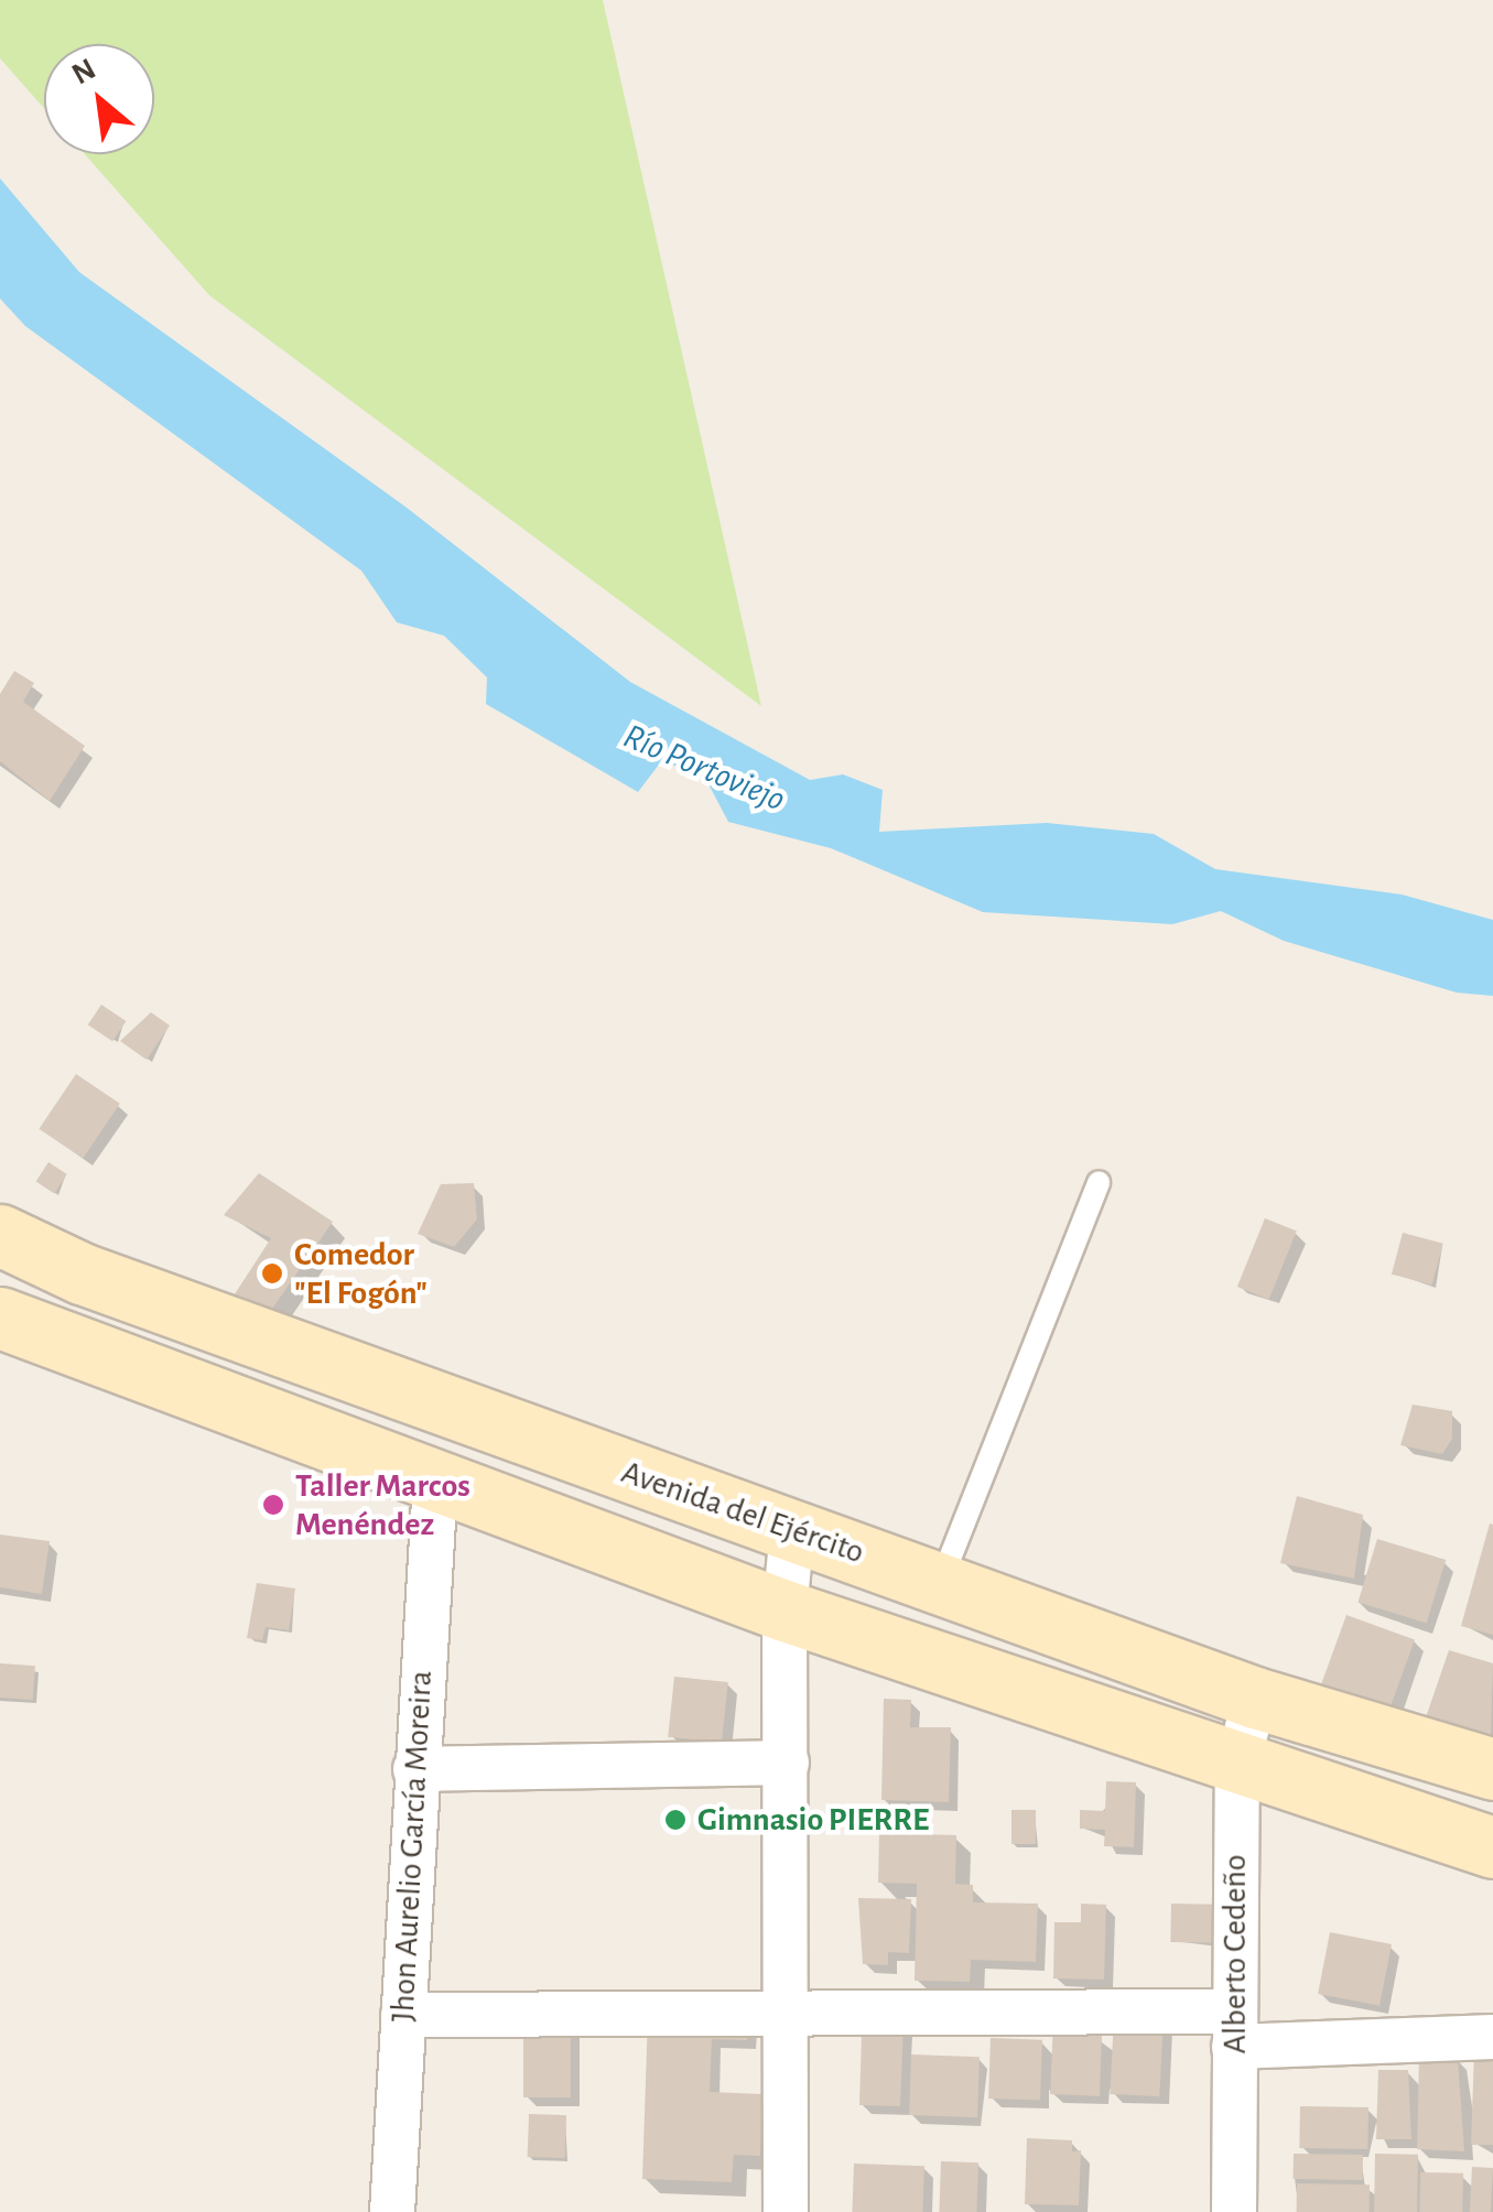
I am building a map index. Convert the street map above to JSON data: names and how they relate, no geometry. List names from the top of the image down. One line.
{"streets":{"main road":["Avenida del Ejército"],"street":["Jhon Aurelio García Moreira","Alberto Cedeño"]},"crossings":[["Avenida del Ejército","Alberto Cedeño"]],"water":["Río Portoviejo"],"places":["Comedor \"El Fogón\"","Taller Marcos Menéndez","Gimnasio PIERRE"],"north":"top left"}
